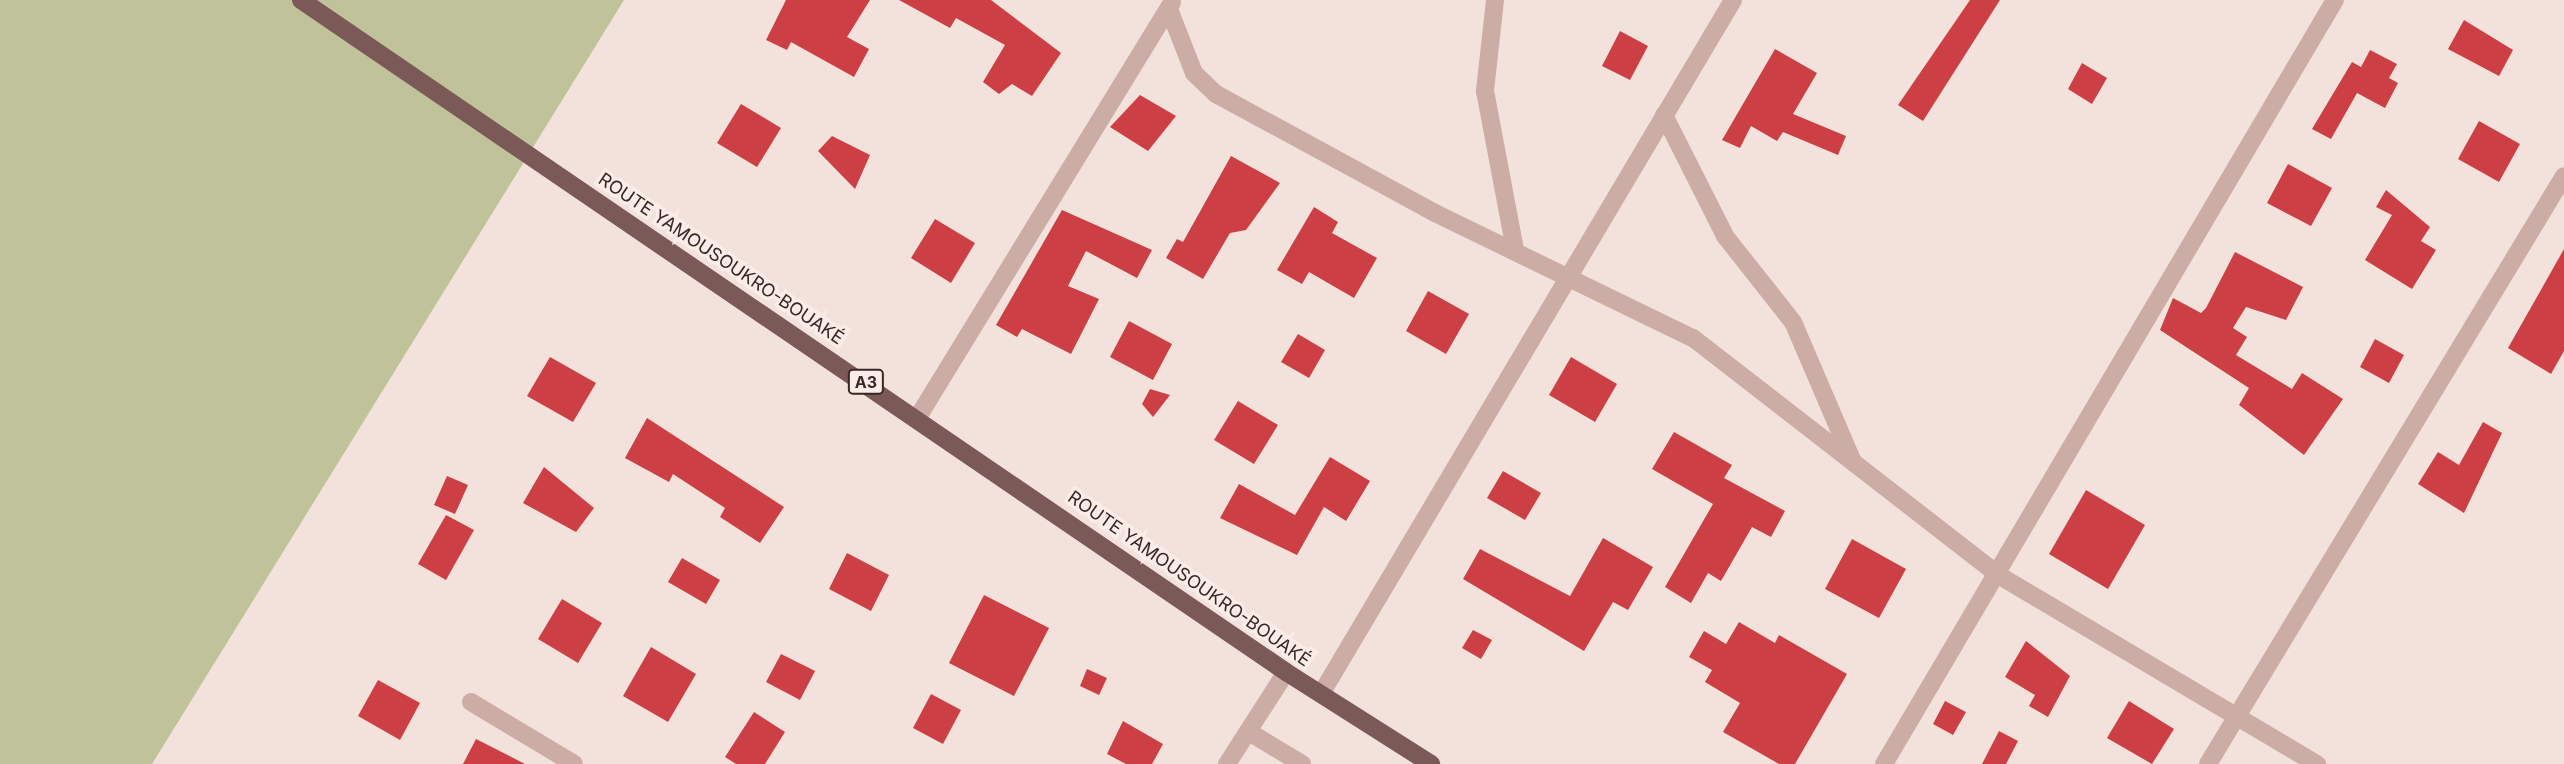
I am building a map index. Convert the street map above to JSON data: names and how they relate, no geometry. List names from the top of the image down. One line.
{"streets":{"main road":["ROUTE YAMOUSOUKRO-BOUAKÉ","A3"]}}
